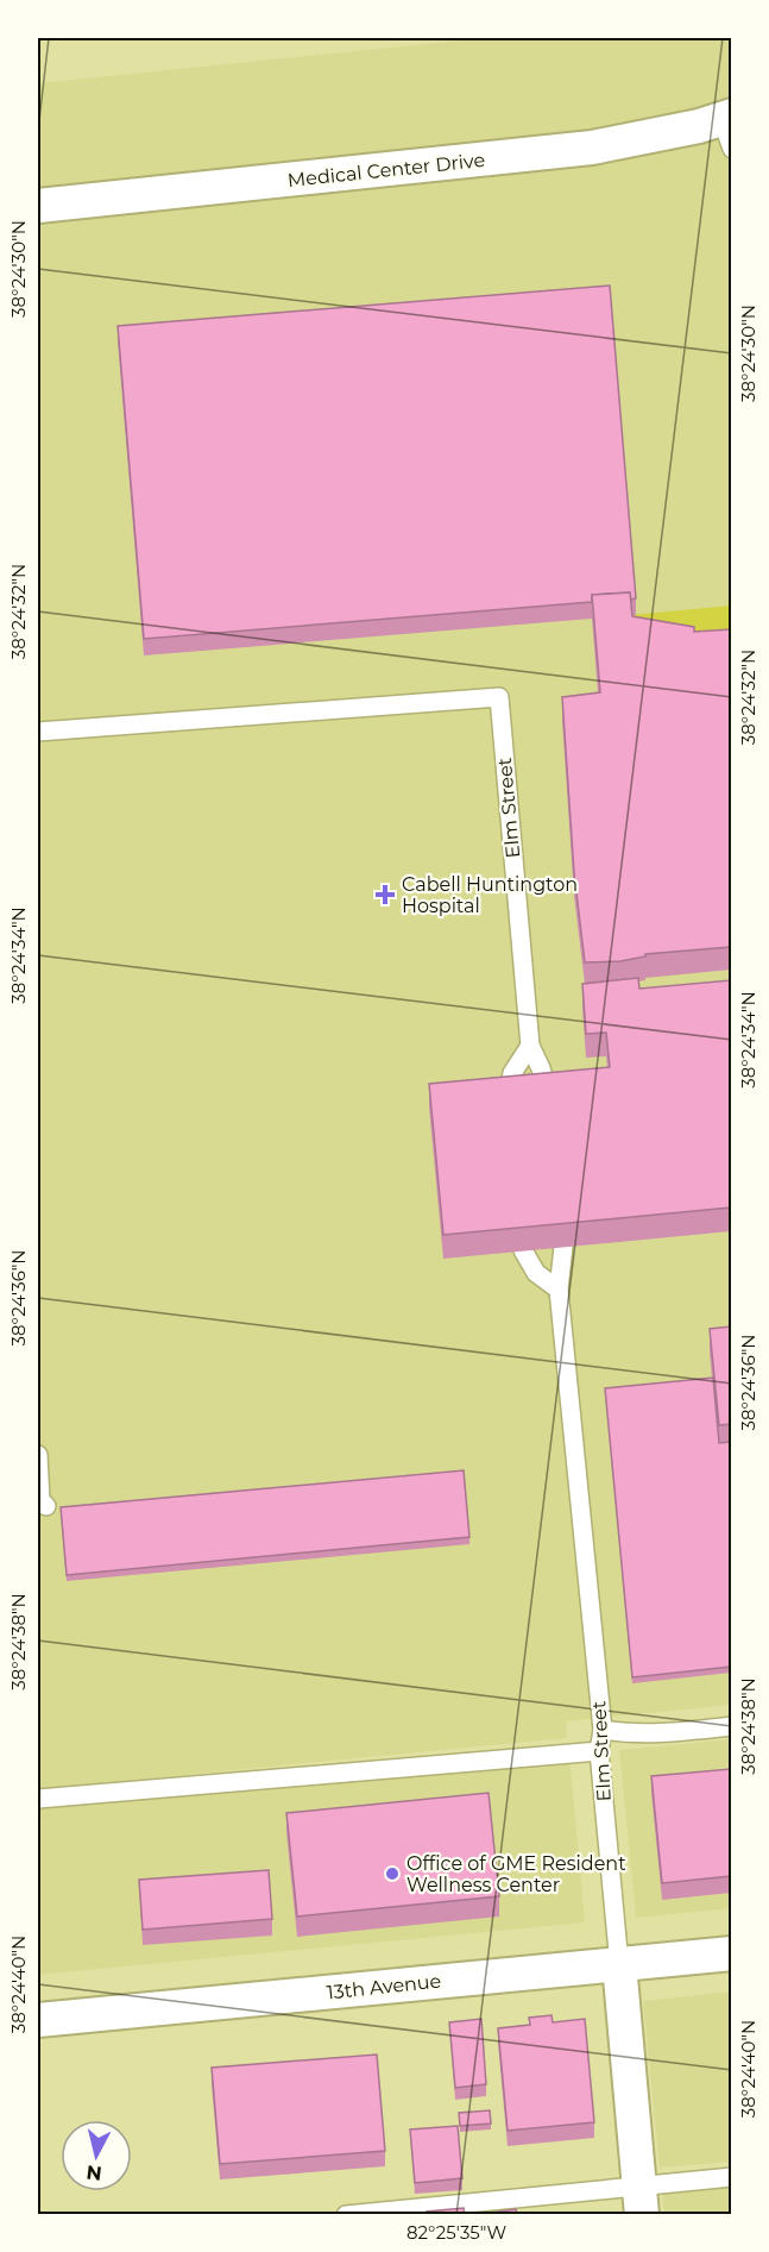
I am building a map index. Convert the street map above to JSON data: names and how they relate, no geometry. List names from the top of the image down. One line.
{"streets":{"street":["Medical Center Drive","Elm Street","13th Avenue"]},"crossings":[["Elm Street","13th Avenue"]],"places":{"health":["Cabell Huntington Hospital"],"other":["Office of GME Resident Wellness Center"]},"north":"bottom","coordinates":["38°24'30\"N","38°24'32\"N","38°24'34\"N","38°24'36\"N","38°24'38\"N","38°24'40\"N","82°25'35\"W"]}
